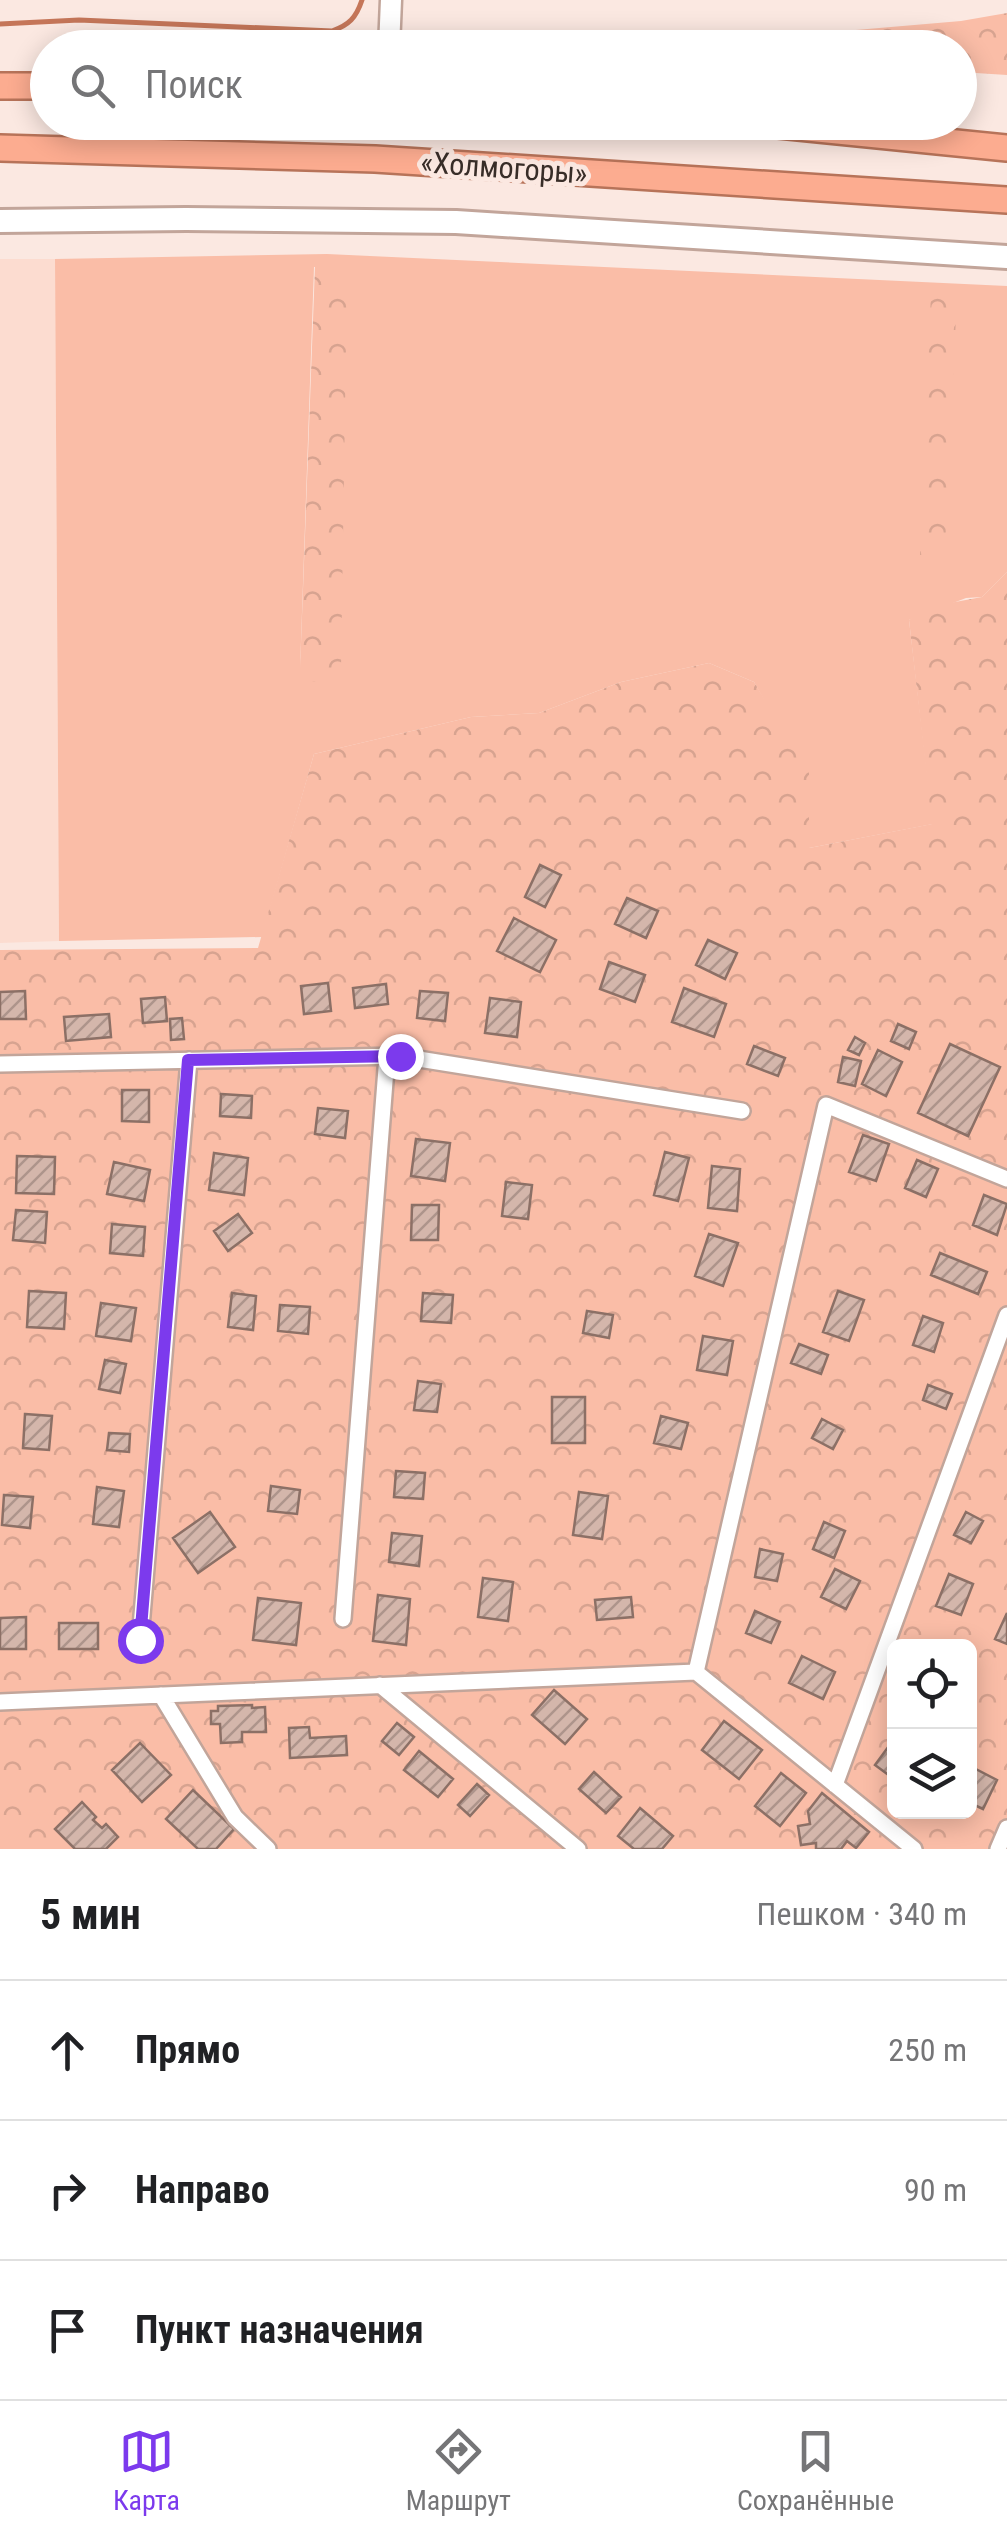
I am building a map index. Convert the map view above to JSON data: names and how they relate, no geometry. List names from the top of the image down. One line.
{"streets":{"highway":["«Холмогоры»"]},"page":{"search":"Поиск","heading":["5 мин","Пешком · 340 m"],"list":[["Прямо","250 m"],["Направо","90 m"],"Пункт назначения"],"nav":["Карта","Маршрут","Сохранённые"]}}
